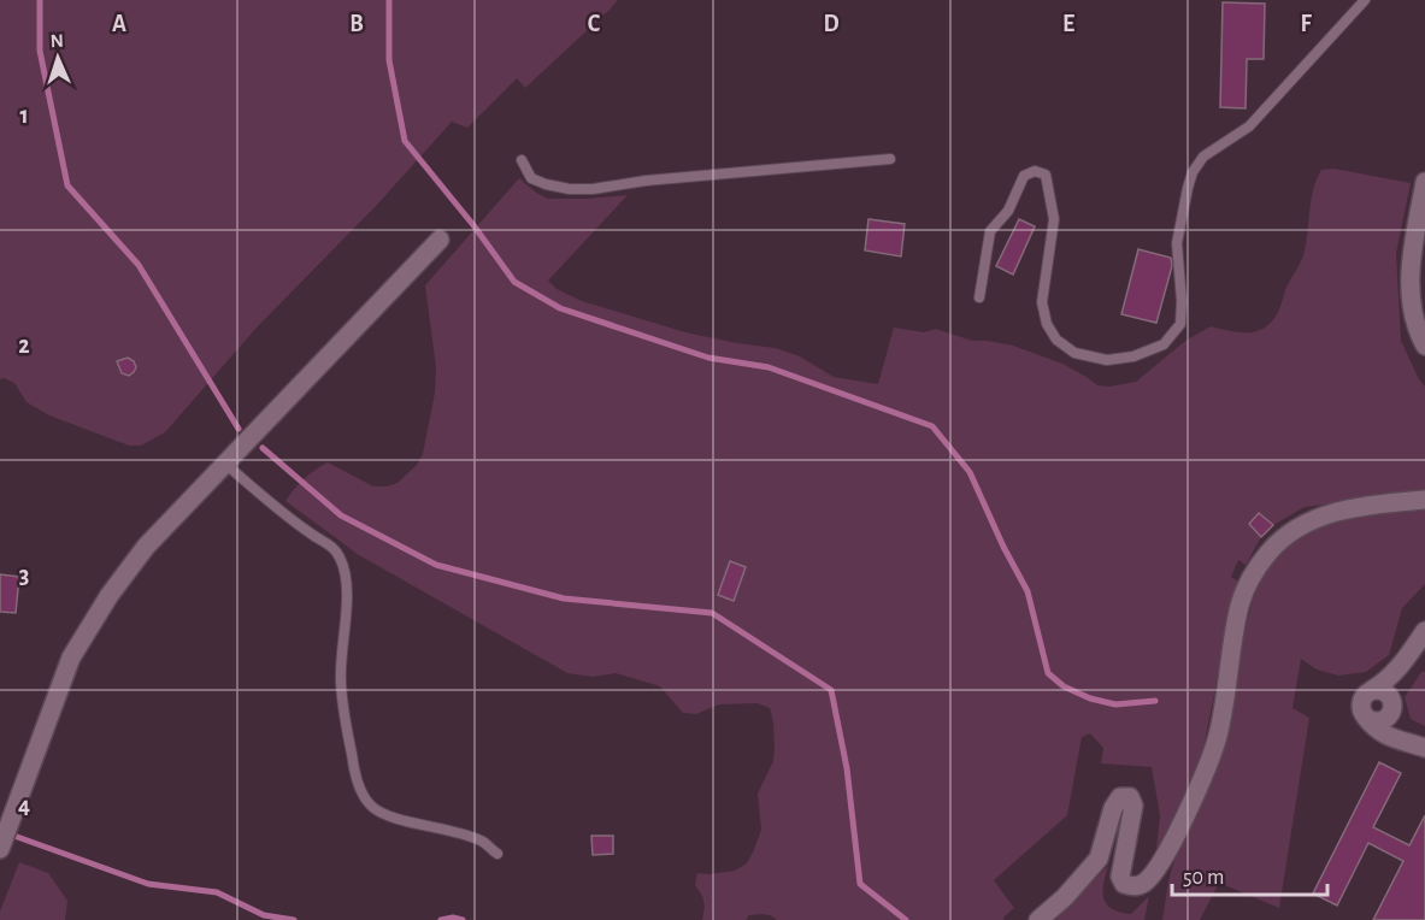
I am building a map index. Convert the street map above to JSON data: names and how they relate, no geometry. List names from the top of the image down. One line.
{"scale_bar":"50 m","north":"top","grid":{"columns":["A","B","C","D","E","F"],"rows":["1","2","3","4"]}}
